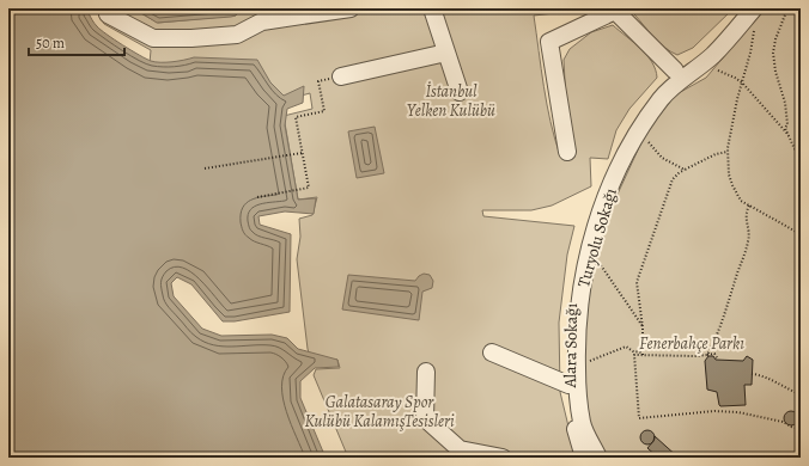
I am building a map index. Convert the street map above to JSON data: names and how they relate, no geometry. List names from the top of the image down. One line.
{"streets":{"street":["Turyolu Sokağı","Alara Sokağı"]},"crossings":[["Turyolu Sokağı","Alara Sokağı"]],"parks":["İstanbul Yelken Kulübü","Fenerbahçe Parkı","Galatasaray Spor Kulübü KalamışTesisleri"],"scale_bar":"50 m"}
